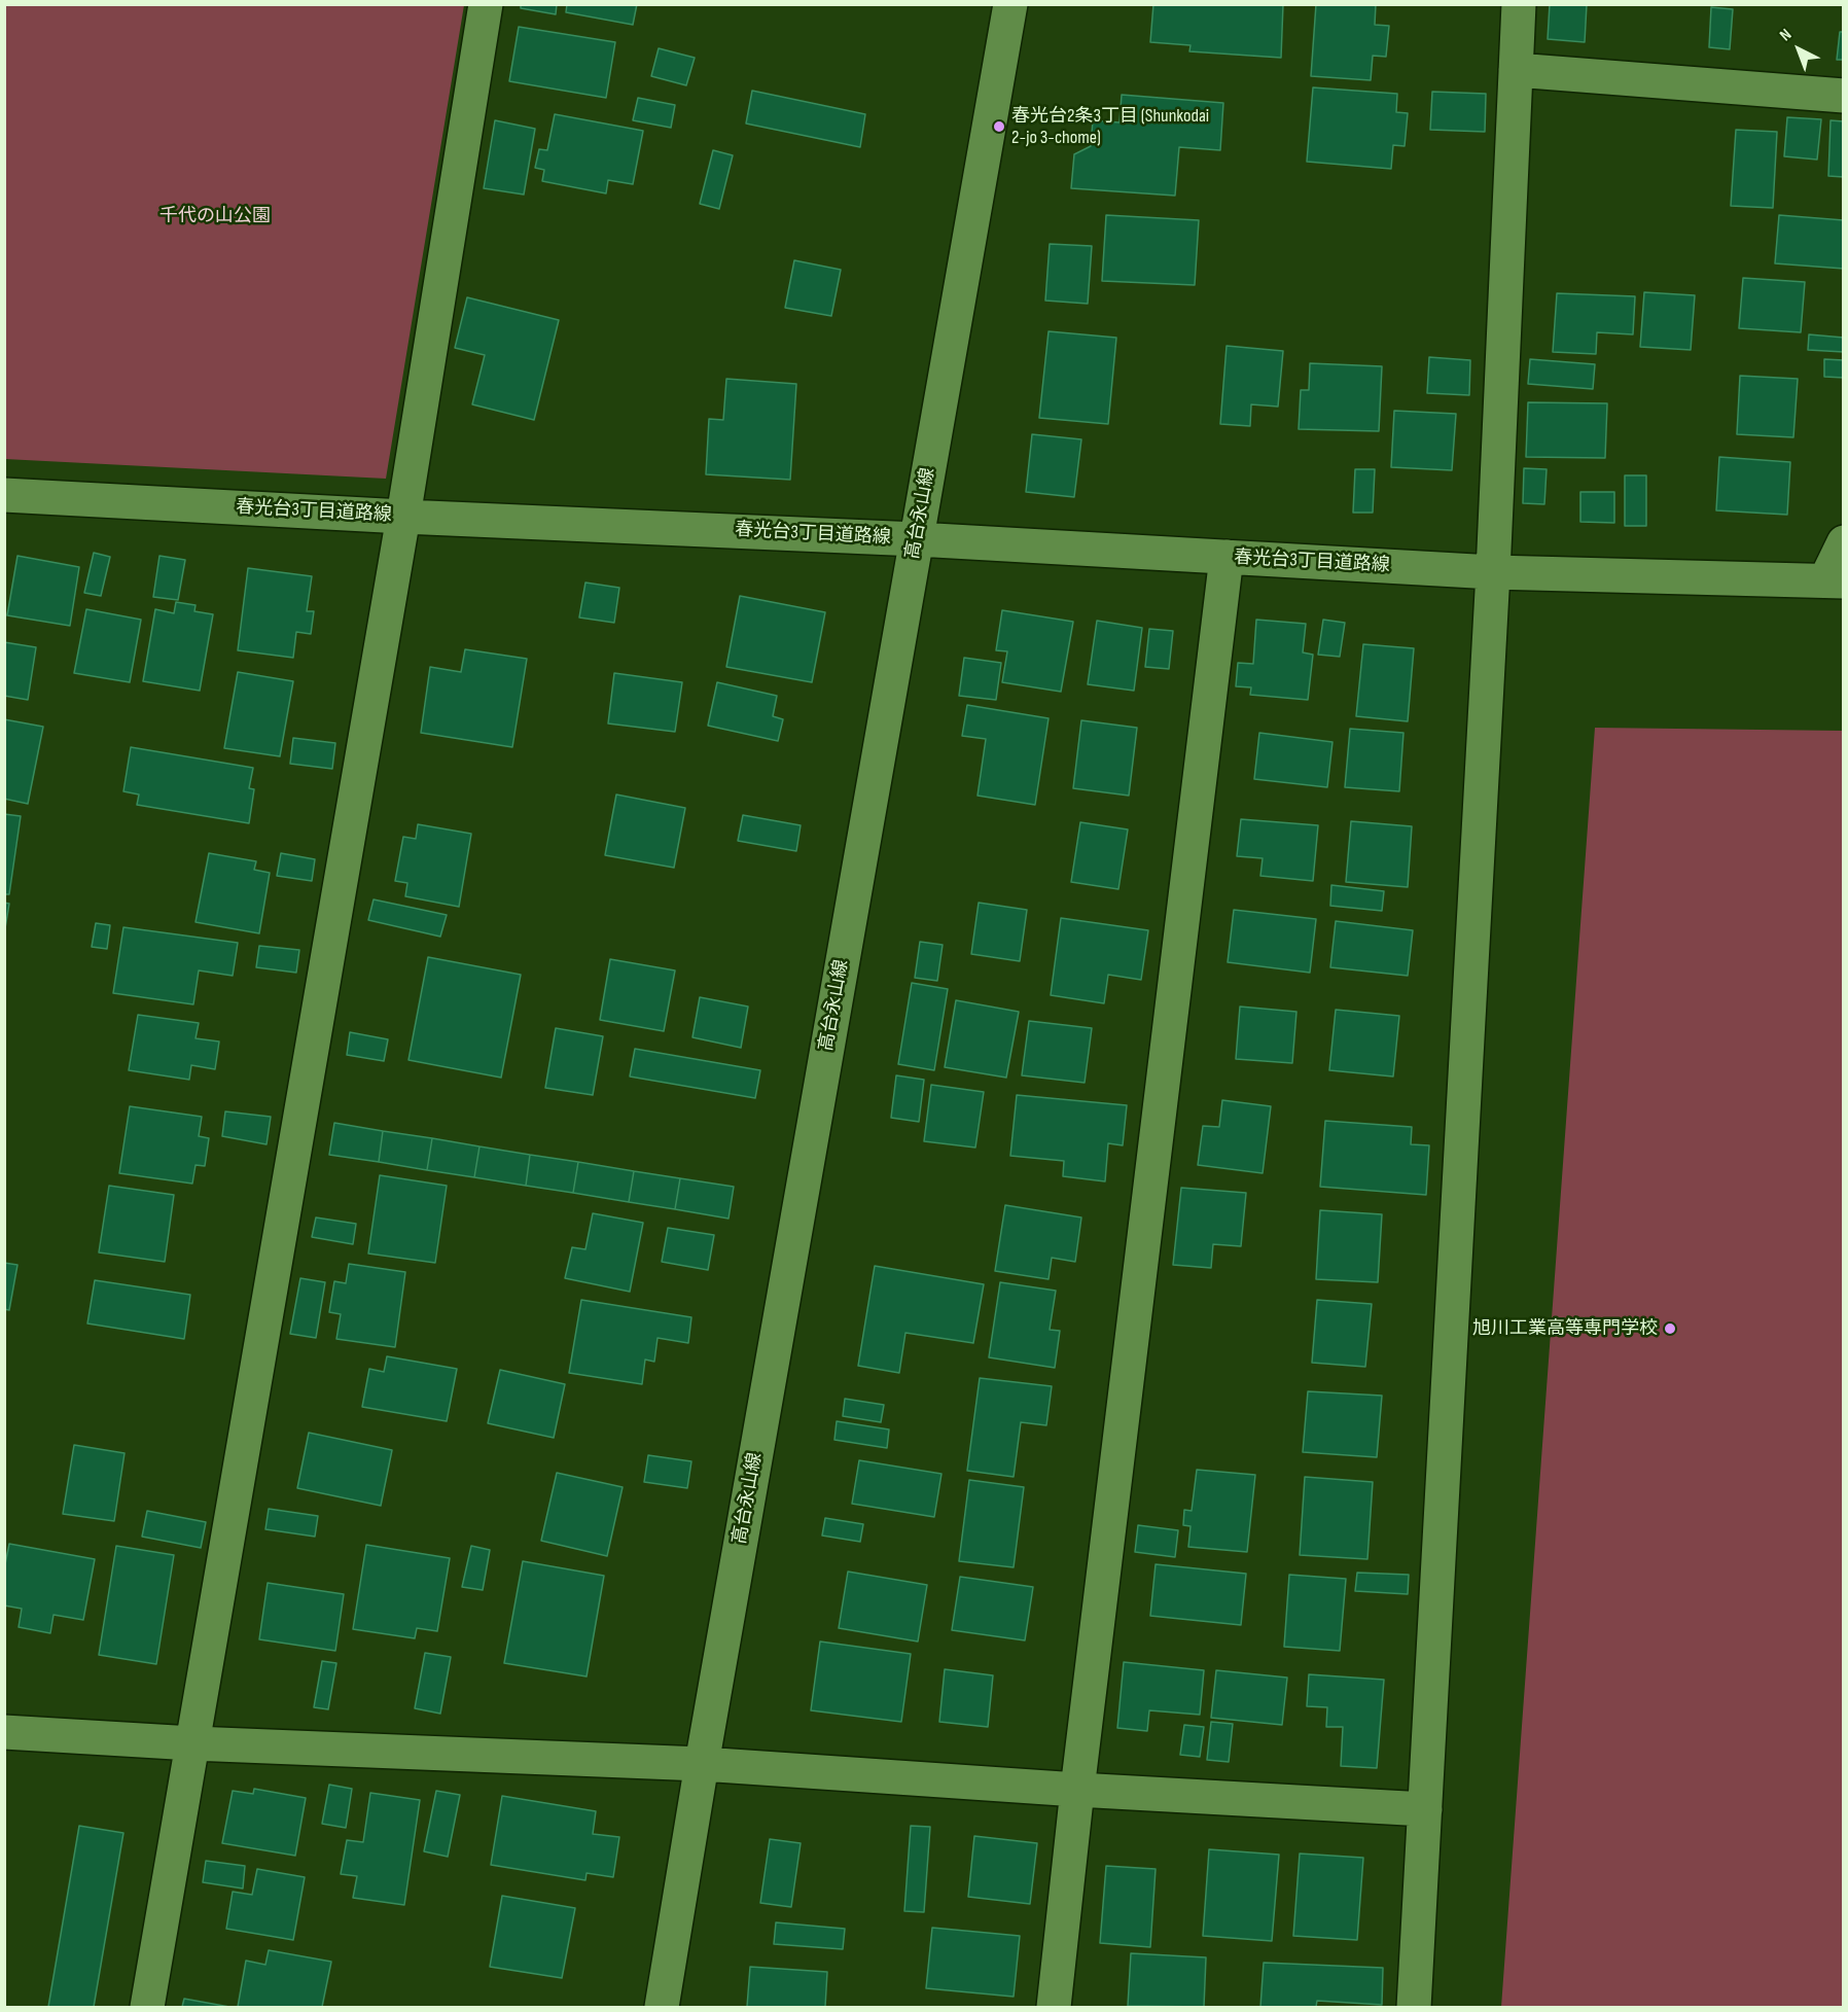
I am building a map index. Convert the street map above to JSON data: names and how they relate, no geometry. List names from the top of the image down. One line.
{"streets":{"street":["春光台3丁目道路線","高台永山線"]},"crossings":[["春光台3丁目道路線","高台永山線"]],"parks":["千代の山公園"],"places":["春光台2条3丁目 (Shunkodai 2-jo 3-chome)","旭川工業高等専門学校"],"north":"top left"}
